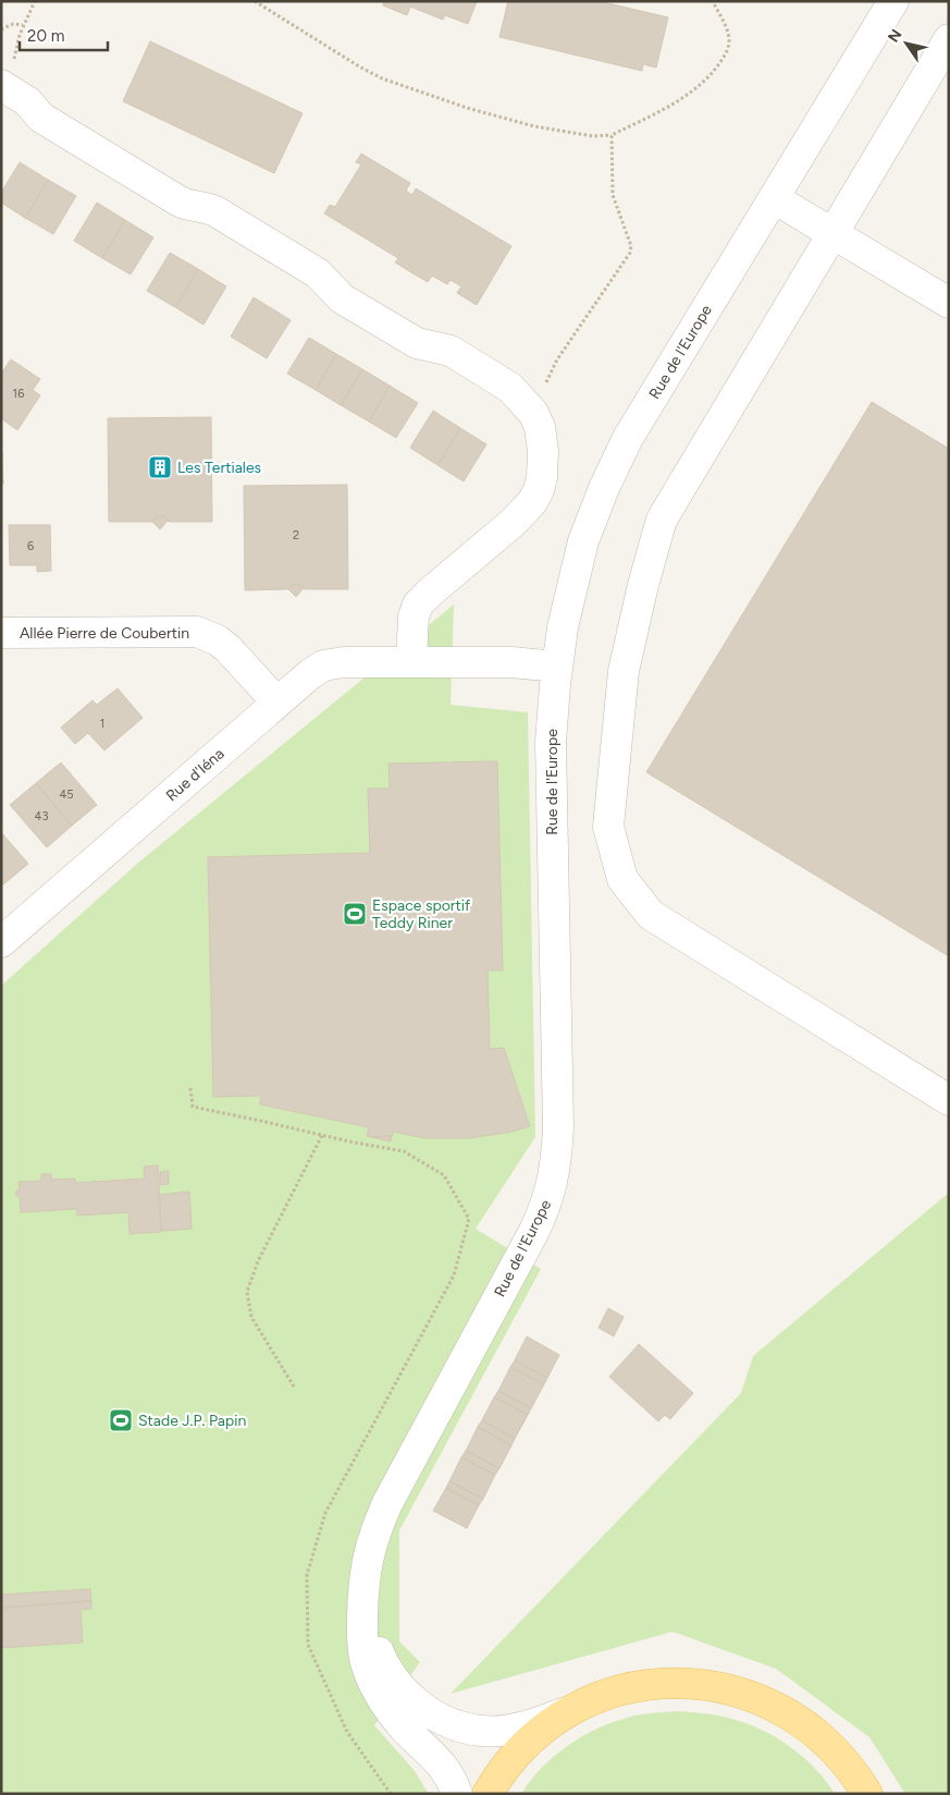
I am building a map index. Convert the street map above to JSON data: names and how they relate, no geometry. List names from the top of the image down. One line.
{"streets":{"street":["Rue de l'Europe","Allée Pierre de Coubertin","Rue d'Iéna"]},"crossings":[["Rue de l'Europe","Rue d'Iéna"],["Allée Pierre de Coubertin","Rue d'Iéna"]],"places":{"building":["Les Tertiales"],"sports":["Espace sportif Teddy Riner","Stade J.P. Papin"]},"house_numbers":["16","2","6","1","45","43"],"scale_bar":"20 m","north":"top left"}
